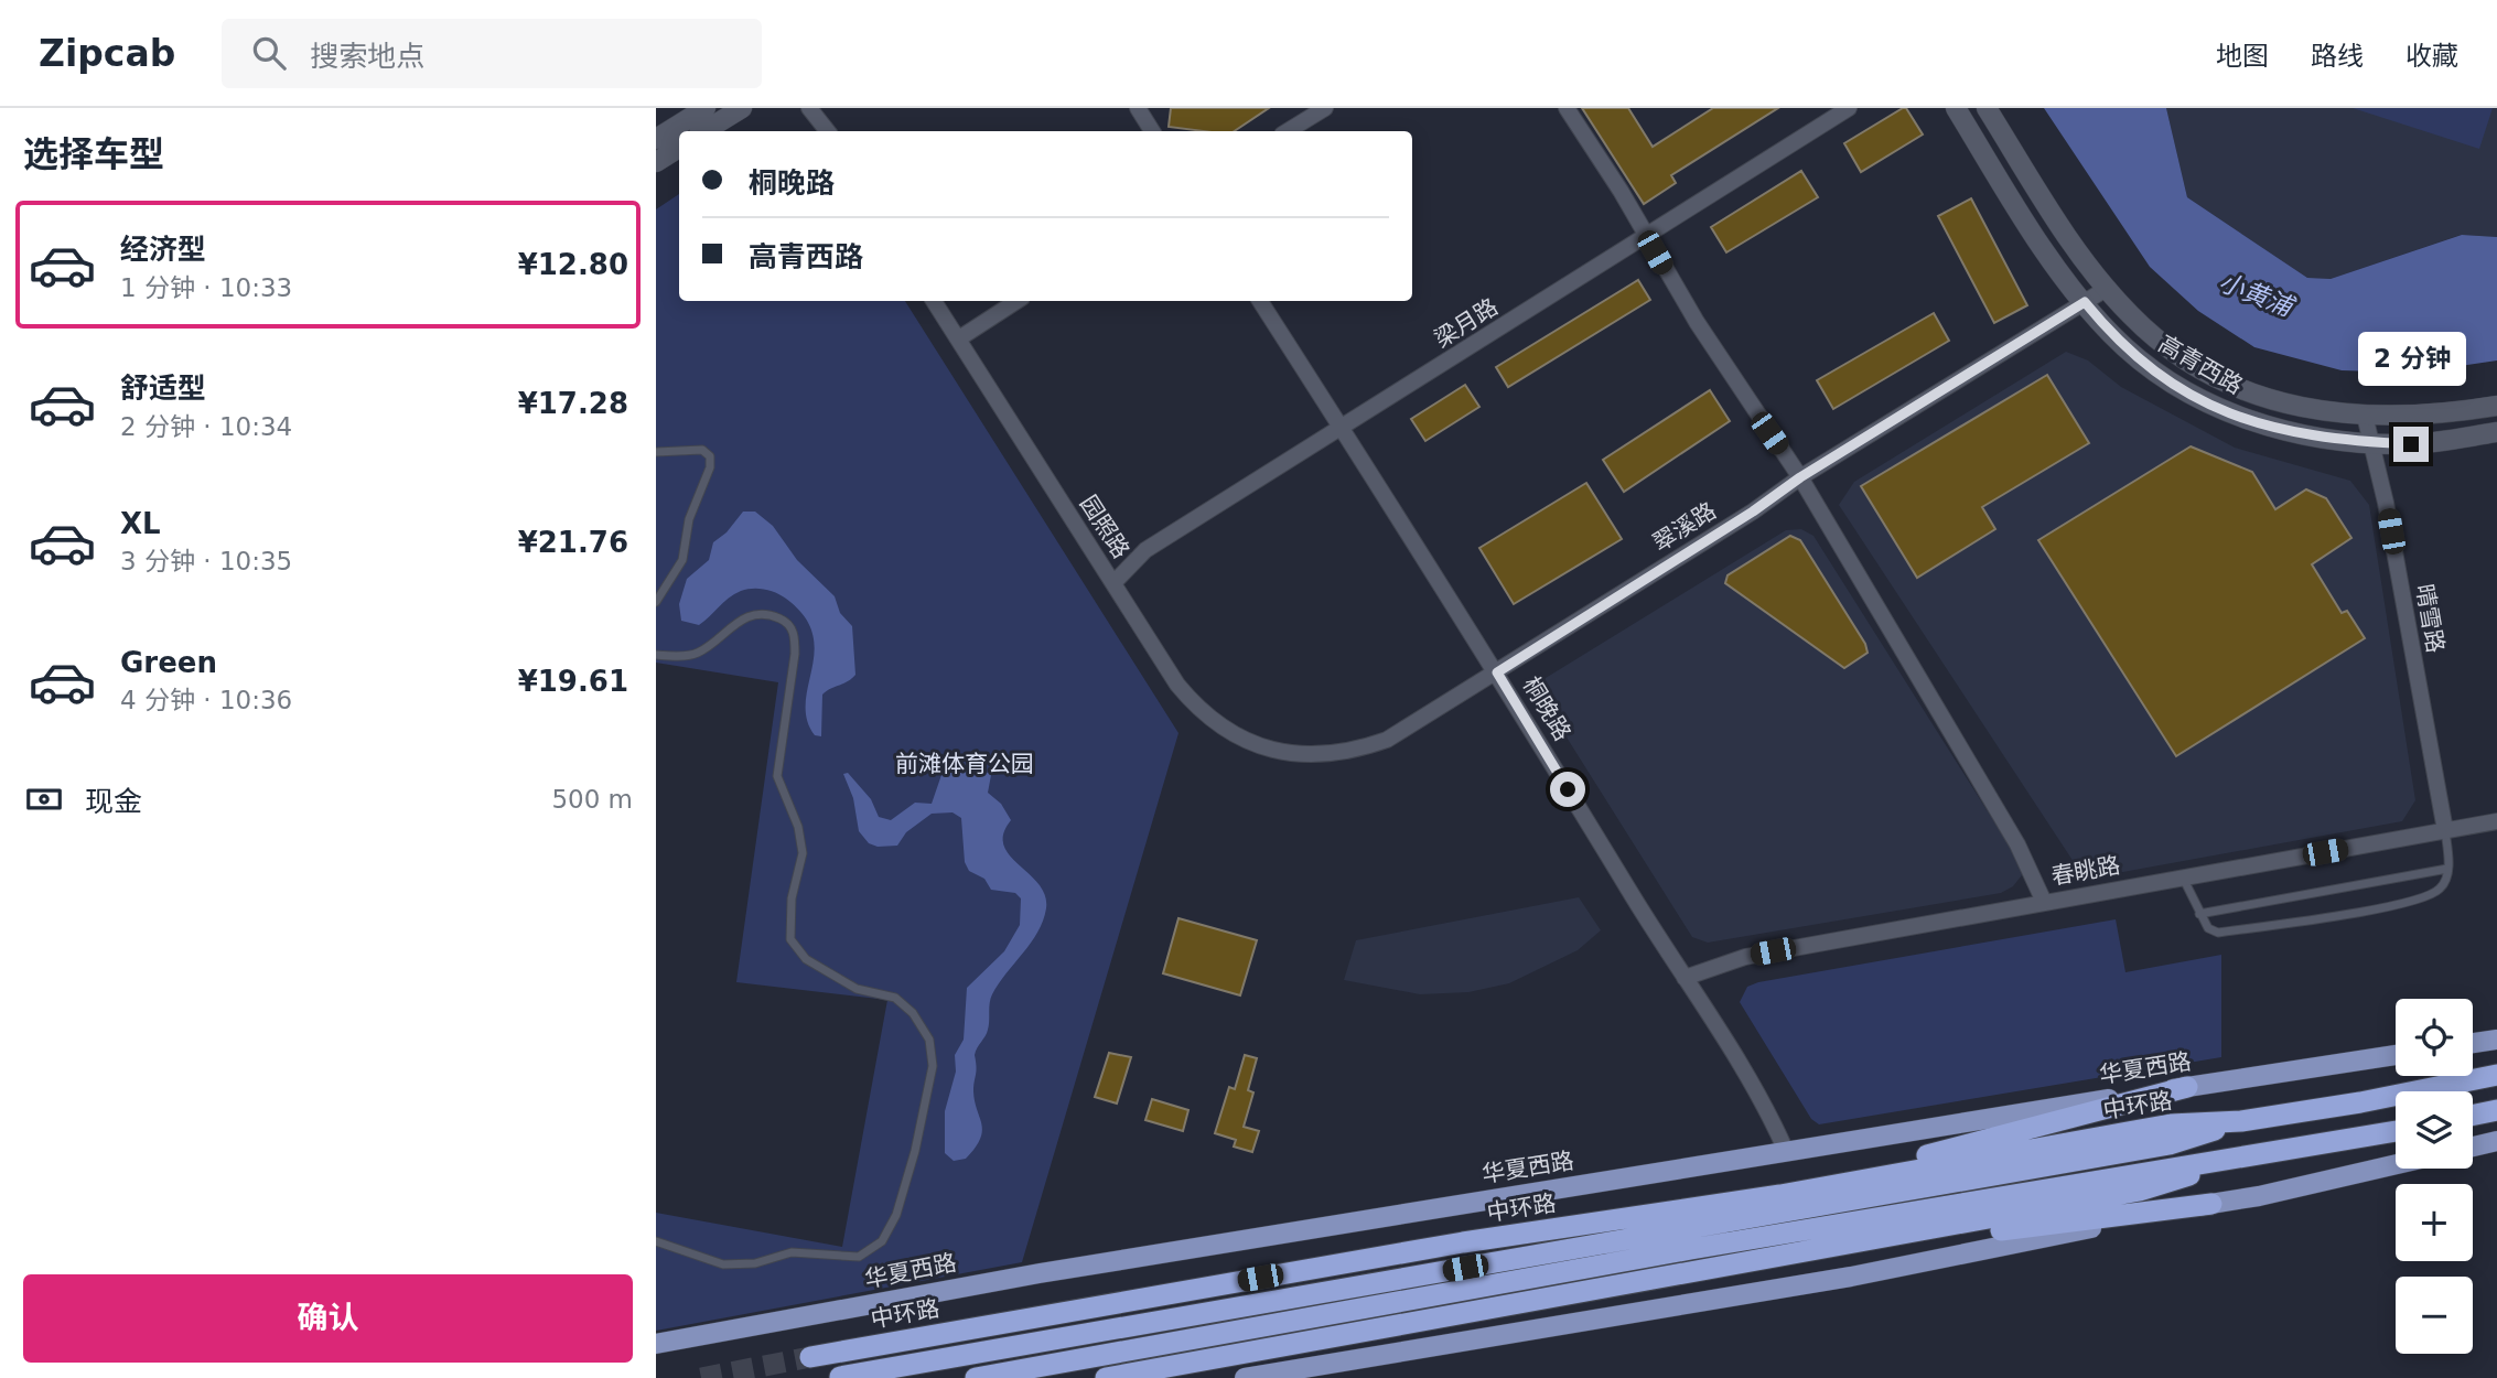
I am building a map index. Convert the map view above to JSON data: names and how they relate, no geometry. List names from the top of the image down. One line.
{"streets":{"highway":["中环路"],"main road":["华夏西路"],"street":["梁月路","高青西路","园照路","翠溪路","晴雪路","桐晚路","春眺路"]},"crossings":[["梁月路","园照路"],["梁月路","桐晚路"],["高青西路","翠溪路"],["高青西路","晴雪路"],["园照路","翠溪路"],["翠溪路","桐晚路"],["晴雪路","春眺路"],["桐晚路","春眺路"],["桐晚路","华夏西路"]],"water":["小黄浦"],"parks":["前滩体育公园"],"page":{"header":"Zipcab","search":"搜索地点","nav":["地图","路线","收藏"],"heading":"选择车型","banner":["桐晚路","高青西路"],"list":[{"name":"经济型","note":"1 分钟 · 10:33","value":"¥12.80"},{"name":"舒适型","note":"2 分钟 · 10:34","value":"¥17.28"},{"name":"XL","note":"3 分钟 · 10:35","value":"¥21.76"},{"name":"Green","note":"4 分钟 · 10:36","value":"¥19.61"}],"bubble":"2 分钟","pay":["现金","500 m"],"map_buttons":["+","−"],"buttons":"确认"}}
